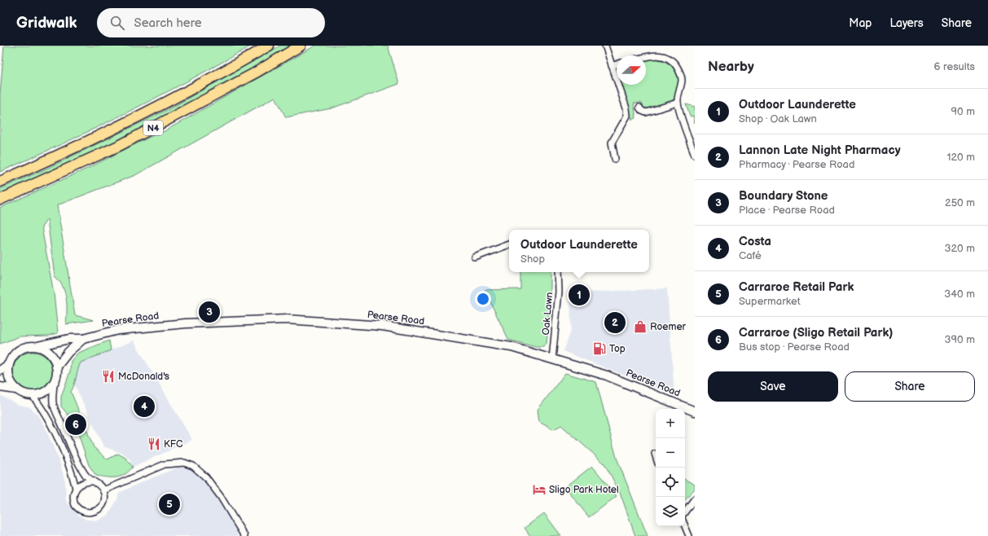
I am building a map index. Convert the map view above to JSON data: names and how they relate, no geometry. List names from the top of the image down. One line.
{"streets":{"highway":["N4"],"main road":["Pearse Road"],"street":["Oak Lawn"]},"crossings":[["Oak Lawn","Pearse Road"]],"places":{"shop":["Roemer"],"fuel station":["Top"],"restaurant":["McDonald's","KFC"],"hotel":["Sligo Park Hotel"]},"north":"right","page":{"header":"Gridwalk","search":"Search here","nav":["Map","Layers","Share"],"heading":["Nearby","6 results"],"list":[{"mark":"1","name":"Outdoor Launderette","note":"Shop · Oak Lawn","value":"90 m"},{"mark":"2","name":"Lannon Late Night Pharmacy","note":"Pharmacy · Pearse Road","value":"120 m"},{"mark":"3","name":"Boundary Stone","note":"Place · Pearse Road","value":"250 m"},{"mark":"4","name":"Costa","note":"Café","value":"320 m"},{"mark":"5","name":"Carraroe Retail Park","note":"Supermarket","value":"340 m"},{"mark":"6","name":"Carraroe (Sligo Retail Park)","note":"Bus stop · Pearse Road","value":"390 m"}],"popup":["Outdoor Launderette","Shop"],"pins":["1","3","2","4","6","5"],"buttons":["Save","Share"],"map_buttons":["+","−"]}}
